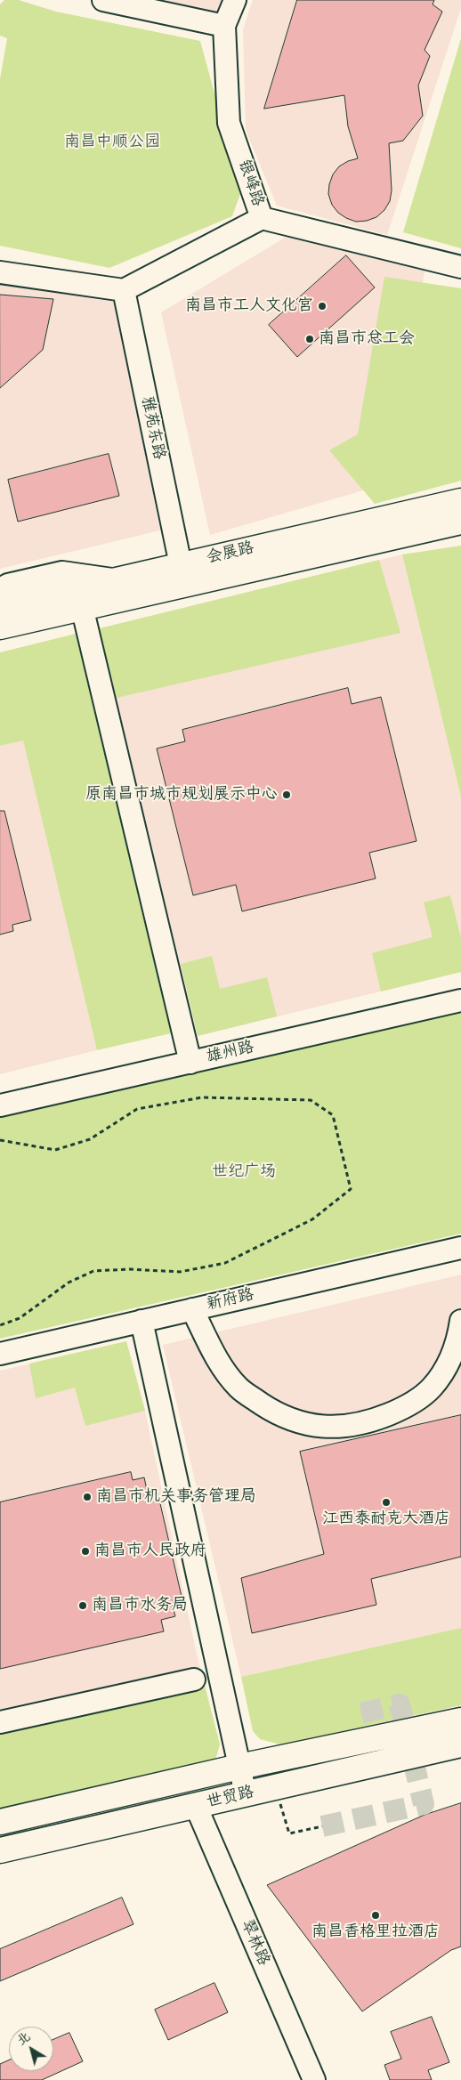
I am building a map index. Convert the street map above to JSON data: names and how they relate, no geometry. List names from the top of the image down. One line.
{"streets":{"main road":["会展路","世贸路"],"street":["银峰路","雅苑东路","雄州路","新府路","翠林路"]},"crossings":[["雅苑东路","会展路"],["世贸路","翠林路"]],"parks":["南昌中顺公园","世纪广场"],"places":["南昌市工人文化宫","南昌市总工会","原南昌市城市规划展示中心","南昌市机关事务管理局","江西泰耐克大酒店","南昌市人民政府","南昌市水务局","南昌香格里拉酒店"],"north":"top left"}
